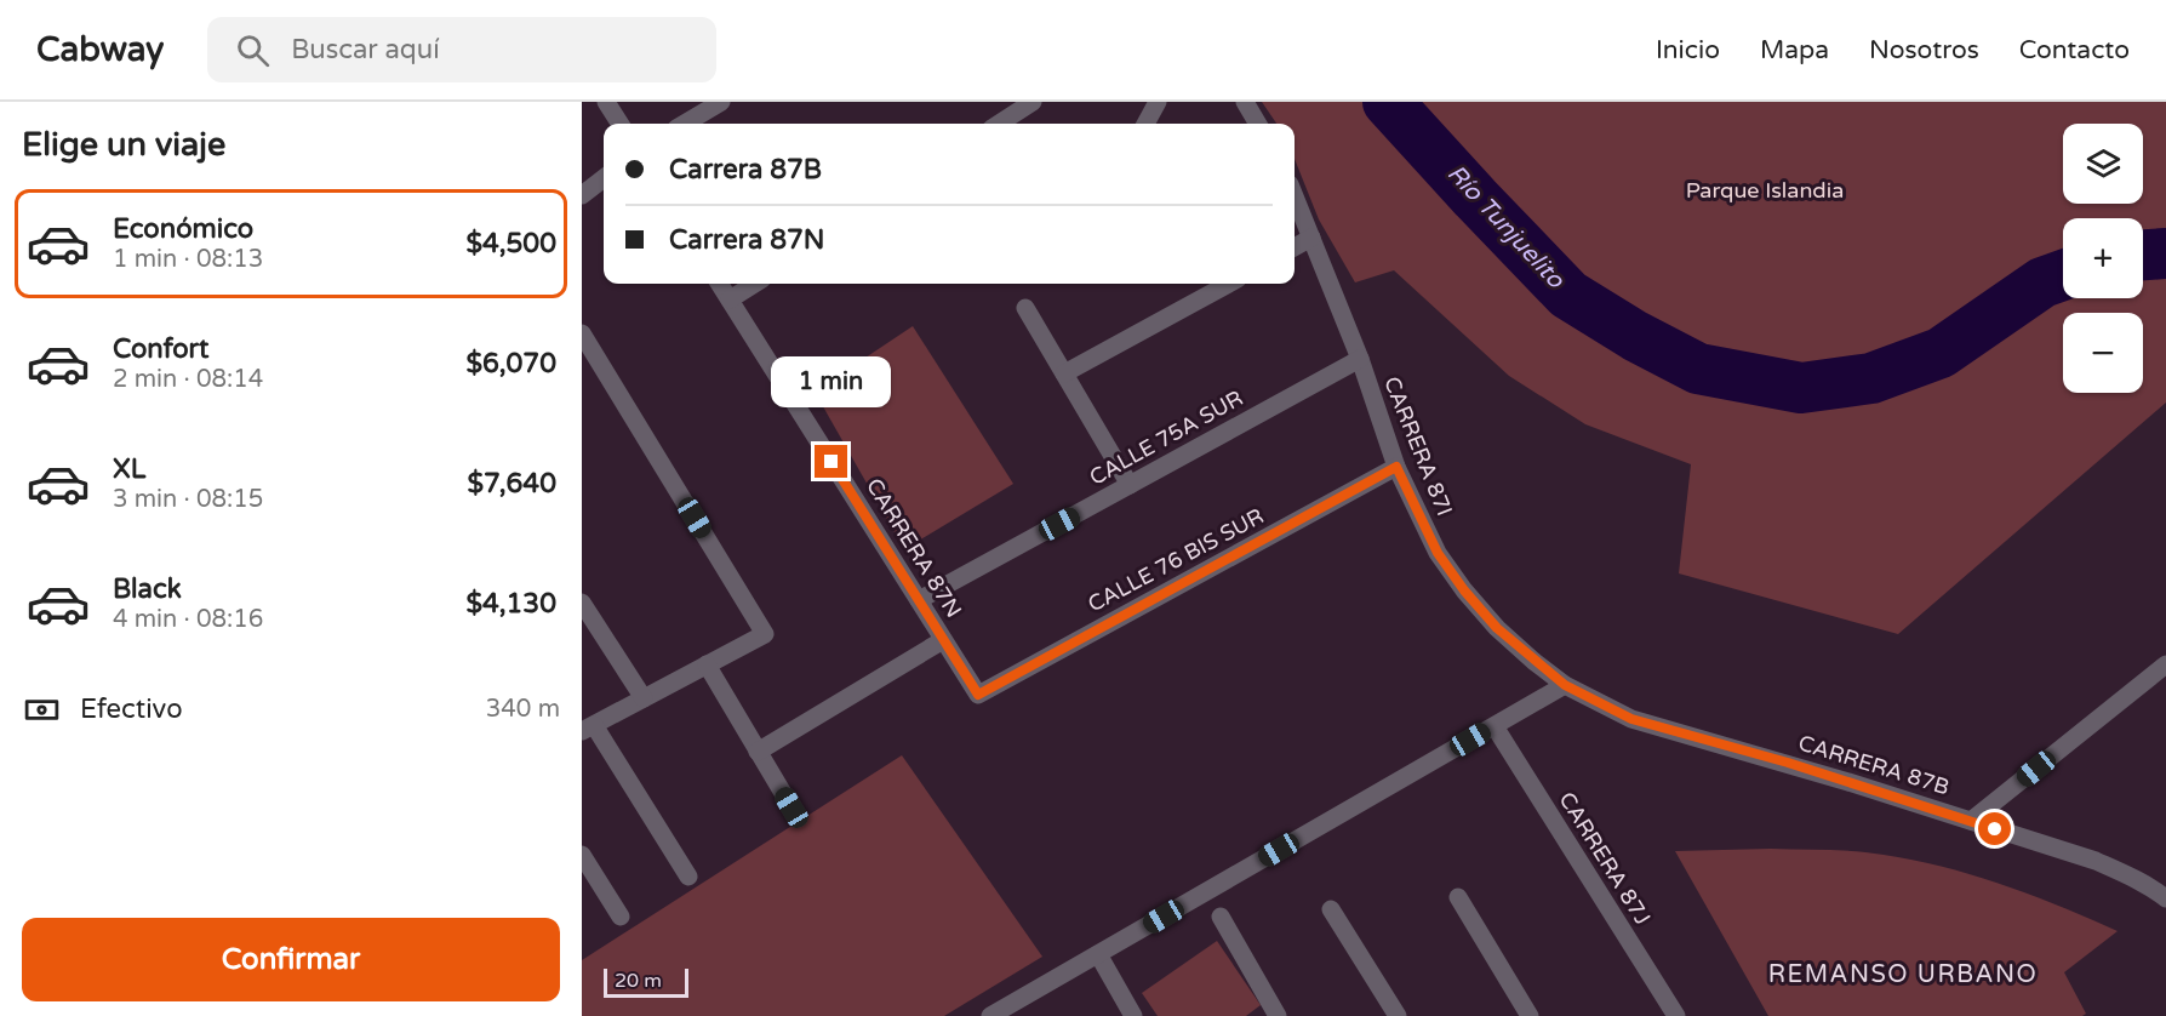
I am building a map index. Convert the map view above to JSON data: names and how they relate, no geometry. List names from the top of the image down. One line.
{"streets":{"street":["CALLE 75A SUR","CARRERA 87I","CARRERA 87N","CALLE 76 BIS SUR","CARRERA 87B","CARRERA 87J"]},"crossings":[["CALLE 75A SUR","CARRERA 87I"],["CALLE 75A SUR","CARRERA 87N"],["CARRERA 87I","CALLE 76 BIS SUR"],["CARRERA 87I","CARRERA 87B"],["CARRERA 87N","CALLE 76 BIS SUR"]],"districts":["REMANSO URBANO"],"water":["Río Tunjuelito"],"parks":["Parque Islandia"],"scale_bar":"20 m","page":{"header":"Cabway","search":"Buscar aquí","nav":["Inicio","Mapa","Nosotros","Contacto"],"heading":"Elige un viaje","map_buttons":["+","−"],"banner":["Carrera 87B","Carrera 87N"],"list":[{"name":"Económico","note":"1 min · 08:13","value":"$4,500"},{"name":"Confort","note":"2 min · 08:14","value":"$6,070"},{"name":"XL","note":"3 min · 08:15","value":"$7,640"},{"name":"Black","note":"4 min · 08:16","value":"$4,130"}],"bubble":"1 min","pay":["Efectivo","340 m"],"buttons":"Confirmar","scale":"20 m"}}
